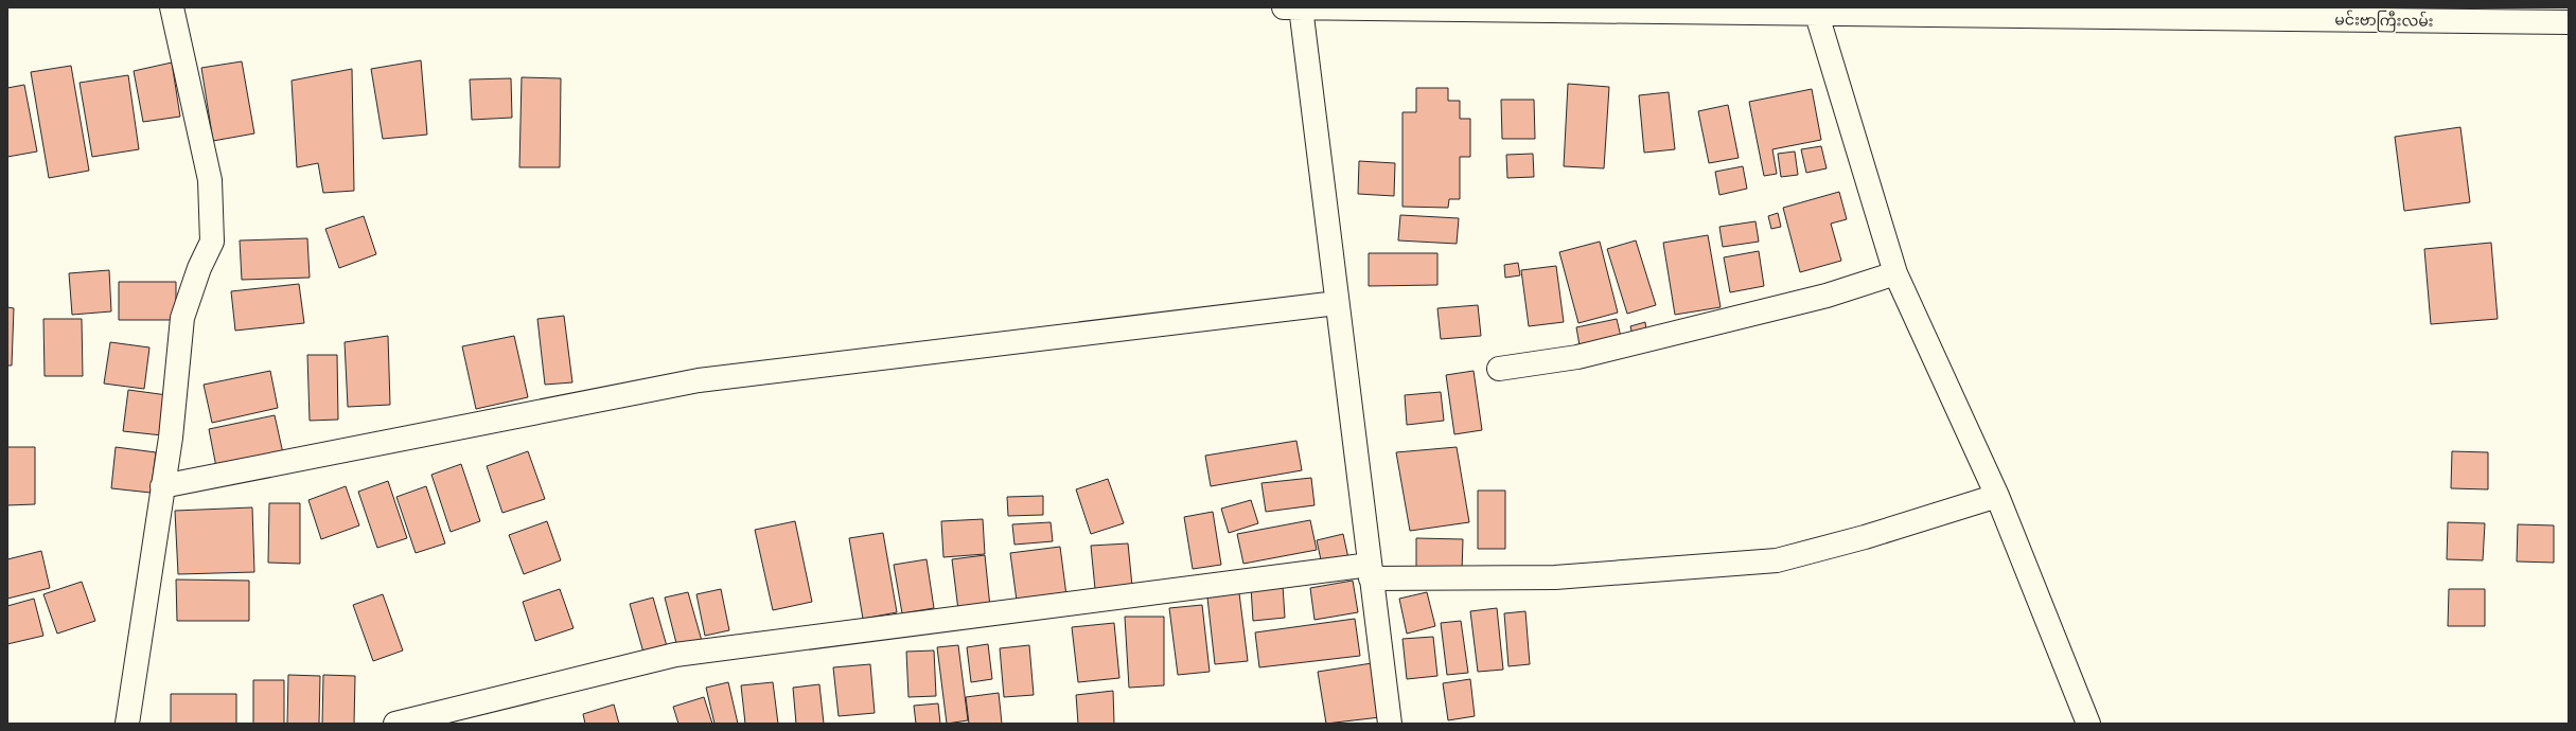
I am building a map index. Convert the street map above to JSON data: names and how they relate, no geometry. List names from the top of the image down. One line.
{"streets":{"street":["မင်းဗာကြီးလမ်း"]}}
